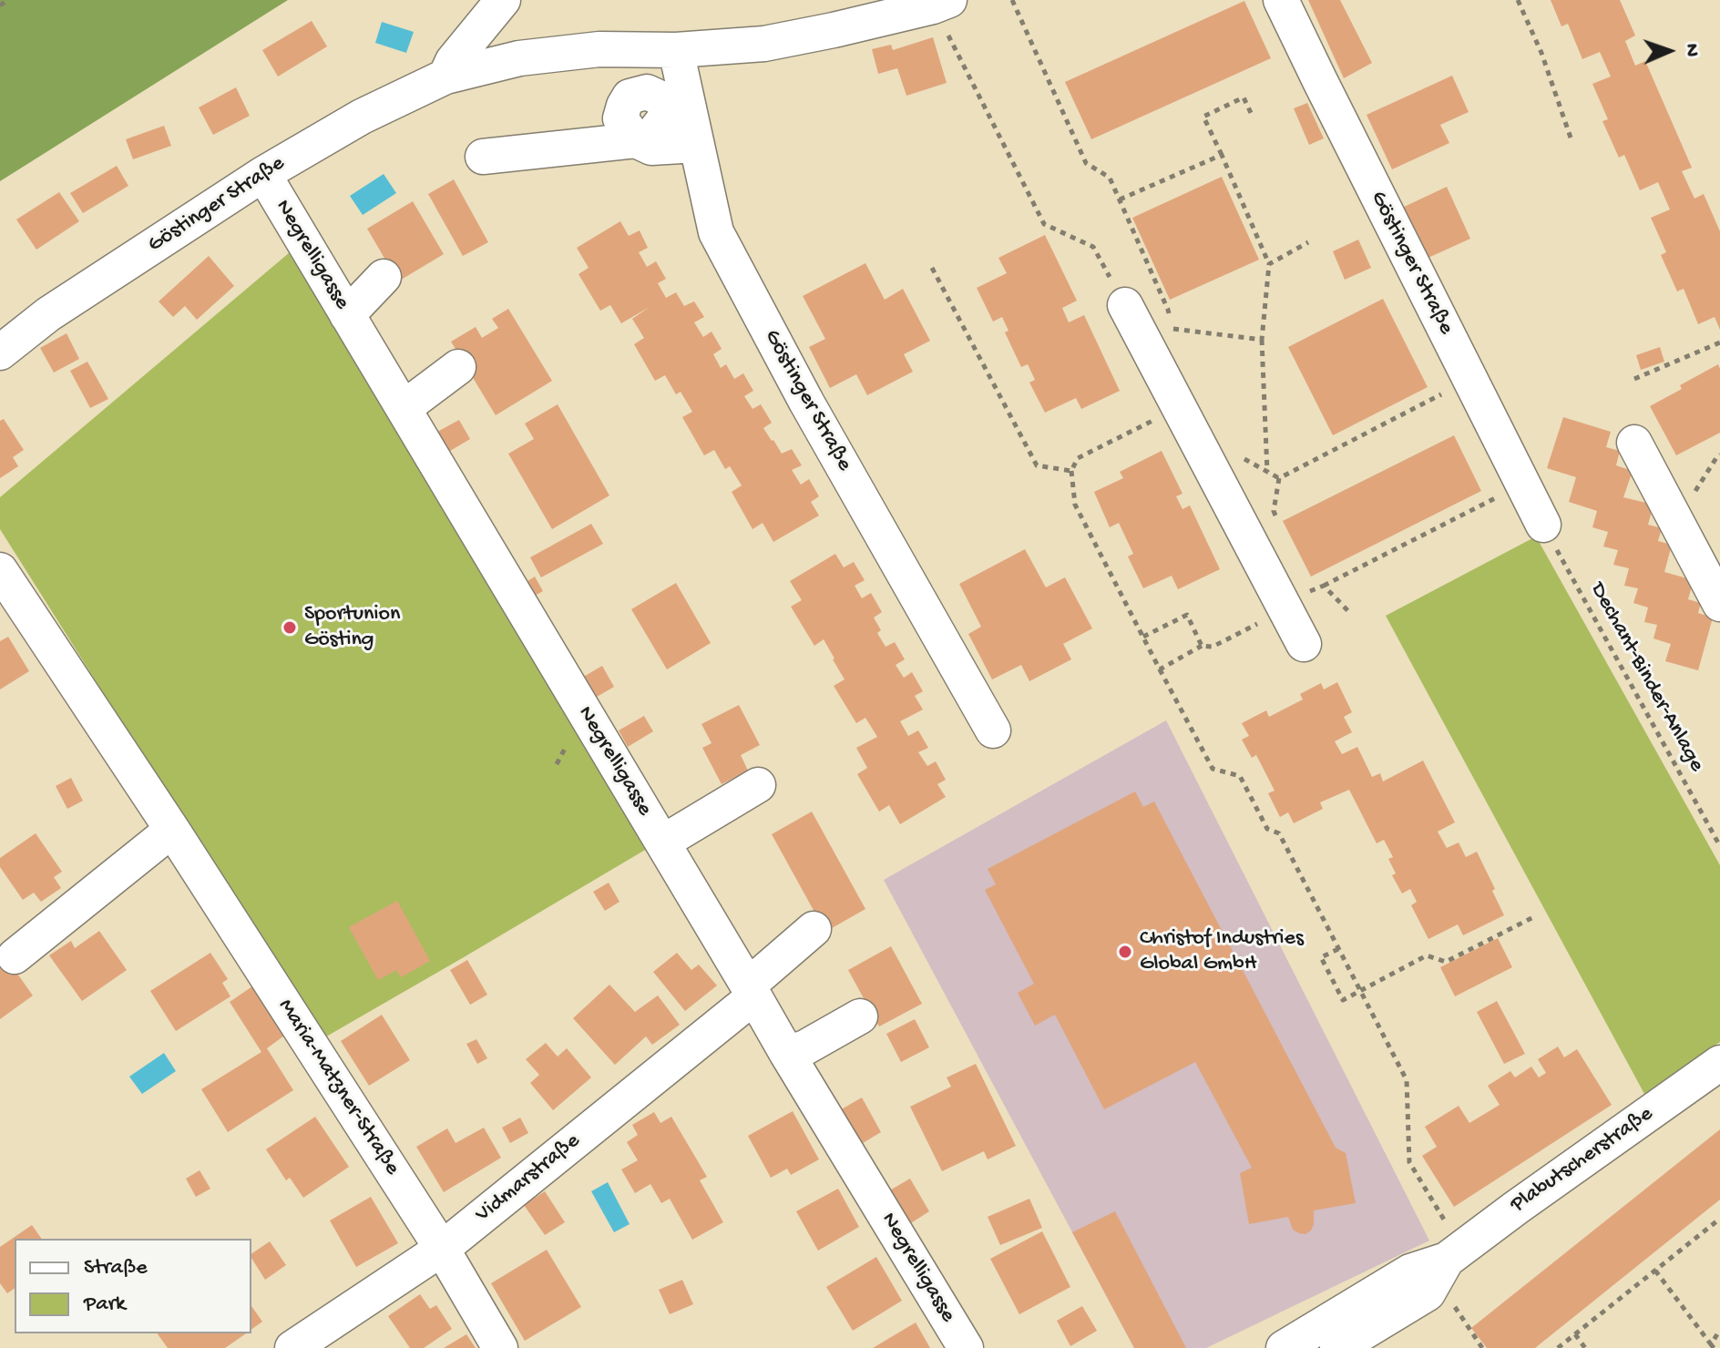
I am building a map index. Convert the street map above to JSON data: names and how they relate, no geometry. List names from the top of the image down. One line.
{"streets":{"street":["Göstinger Straße","Negrelligasse","Maria-Matzner-Straße","Plabutscherstraße","Vidmarstraße"],"path":["Dechant-Binder-Anlage"]},"crossings":[["Göstinger Straße","Negrelligasse"],["Göstinger Straße","Dechant-Binder-Anlage"],["Negrelligasse","Vidmarstraße"],["Maria-Matzner-Straße","Vidmarstraße"]],"places":["Sportunion Gösting","Christof Industries Global GmbH"],"legend":["Straße","Park"],"north":"right"}
